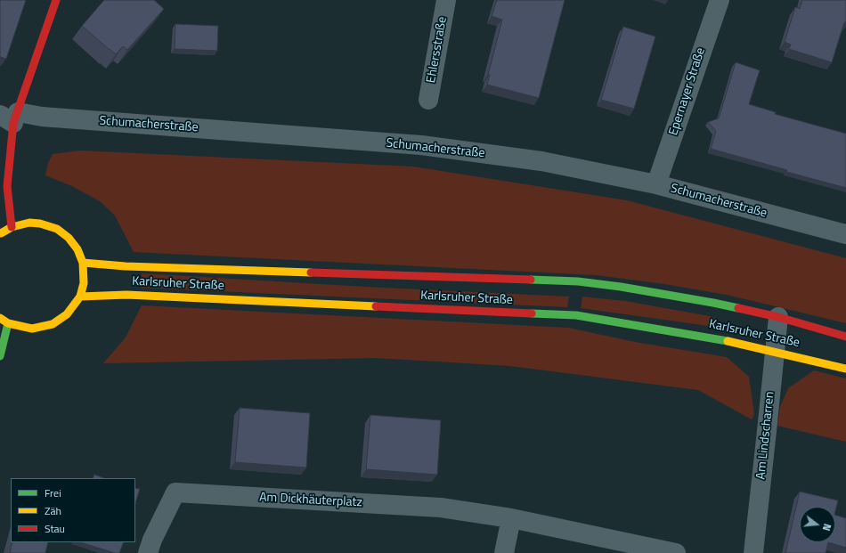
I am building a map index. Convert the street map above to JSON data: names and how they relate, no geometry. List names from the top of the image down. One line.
{"streets":{"main road":["Karlsruher Straße"],"street":["Ehlersstraße","Epernayer Straße","Schumacherstraße","Am Lindscharren","Am Dickhäuterplatz"]},"crossings":[["Epernayer Straße","Schumacherstraße"],["Karlsruher Straße","Am Lindscharren"]],"legend":["Frei","Zäh","Stau"],"north":"right"}
